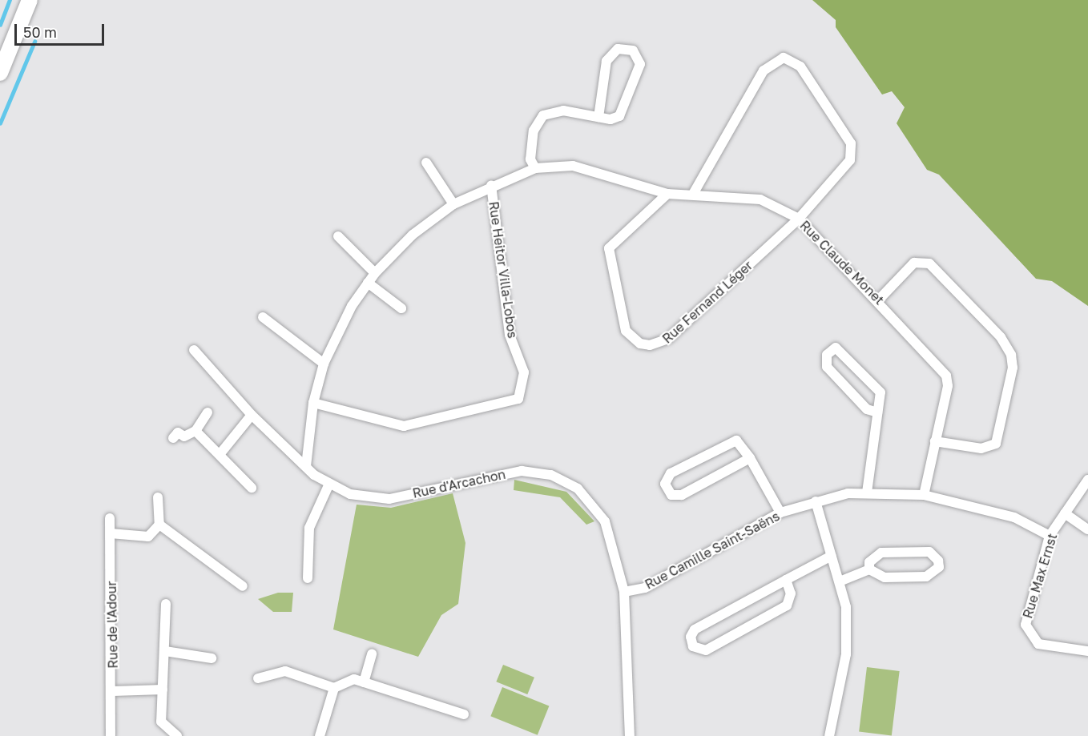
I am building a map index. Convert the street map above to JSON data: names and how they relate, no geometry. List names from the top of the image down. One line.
{"streets":{"street":["Rue Claude Monet","Rue Heitor Villa-Lobos","Rue Fernand Léger","Rue d'Arcachon","Rue Camille Saint-Saëns","Rue Max Ernst","Rue de l'Adour"]},"crossings":[["Rue Claude Monet","Rue Heitor Villa-Lobos"],["Rue Claude Monet","Rue Fernand Léger"],["Rue Claude Monet","Rue d'Arcachon"],["Rue Claude Monet","Rue Camille Saint-Saëns"],["Rue d'Arcachon","Rue Camille Saint-Saëns"],["Rue Camille Saint-Saëns","Rue Max Ernst"]],"scale_bar":"50 m"}
